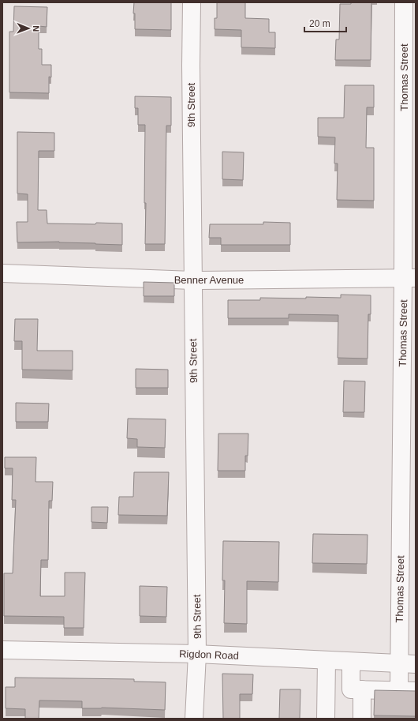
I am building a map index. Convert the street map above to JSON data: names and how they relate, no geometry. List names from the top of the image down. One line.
{"streets":{"street":["Thomas Street","9th Street","Benner Avenue","Rigdon Road"]},"crossings":[["Thomas Street","Benner Avenue"],["Thomas Street","Rigdon Road"],["9th Street","Benner Avenue"],["9th Street","Rigdon Road"]],"scale_bar":"20 m","north":"right"}
